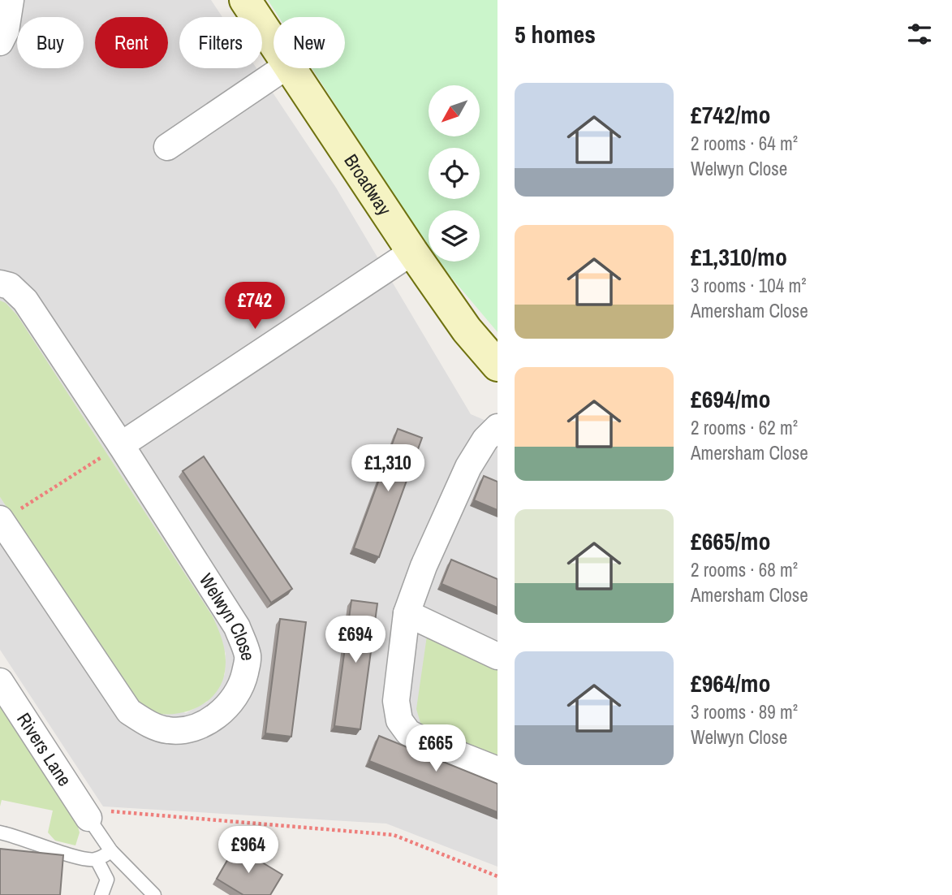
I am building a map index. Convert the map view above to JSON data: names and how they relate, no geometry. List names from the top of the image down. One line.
{"streets":{"street":["Broadway","Welwyn Close","Rivers Lane"]},"north":"bottom left","page":{"heading":"5 homes","chip":["Buy","Rent","Filters","New"],"list":[{"name":"£742/mo","note":"2 rooms · 64 m² · Welwyn Close"},{"name":"£1,310/mo","note":"3 rooms · 104 m² · Amersham Close"},{"name":"£694/mo","note":"2 rooms · 62 m² · Amersham Close"},{"name":"£665/mo","note":"2 rooms · 68 m² · Amersham Close"},{"name":"£964/mo","note":"3 rooms · 89 m² · Welwyn Close"}],"price":["£742","£1,310","£694","£665","£964"]}}
